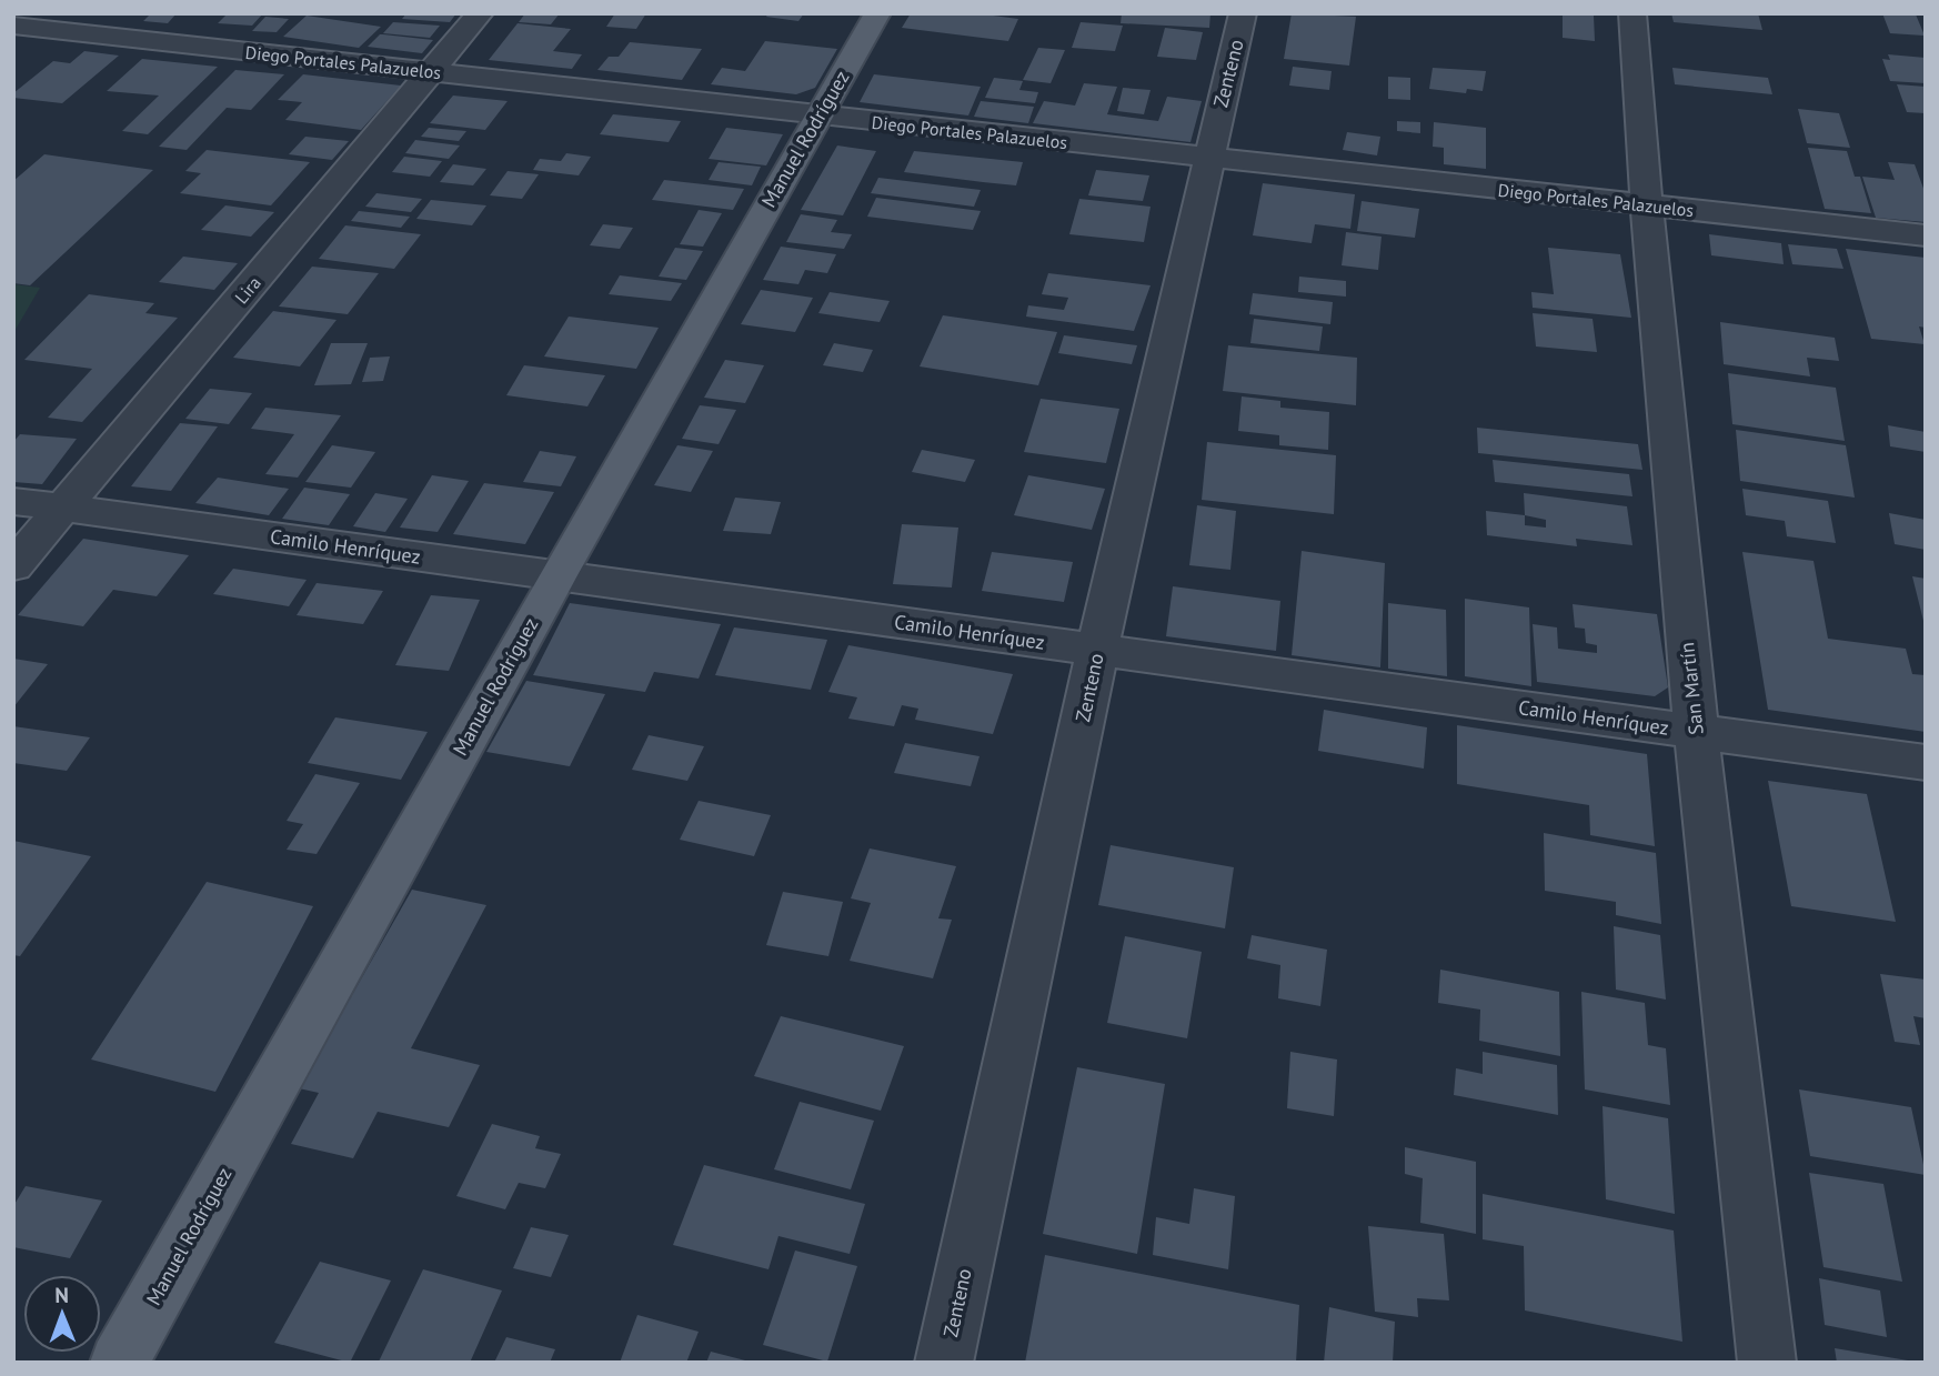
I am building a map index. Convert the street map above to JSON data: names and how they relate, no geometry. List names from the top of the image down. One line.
{"streets":{"main road":["Manuel Rodríguez"],"street":["Diego Portales Palazuelos","Zenteno","Lira","Camilo Henríquez","San Martín"]},"crossings":[["Diego Portales Palazuelos","Zenteno"],["Diego Portales Palazuelos","Manuel Rodríguez"],["Diego Portales Palazuelos","Lira"],["Diego Portales Palazuelos","San Martín"],["Zenteno","Camilo Henríquez"],["Manuel Rodríguez","Camilo Henríquez"],["Lira","Camilo Henríquez"],["Camilo Henríquez","San Martín"]],"north":"top"}
